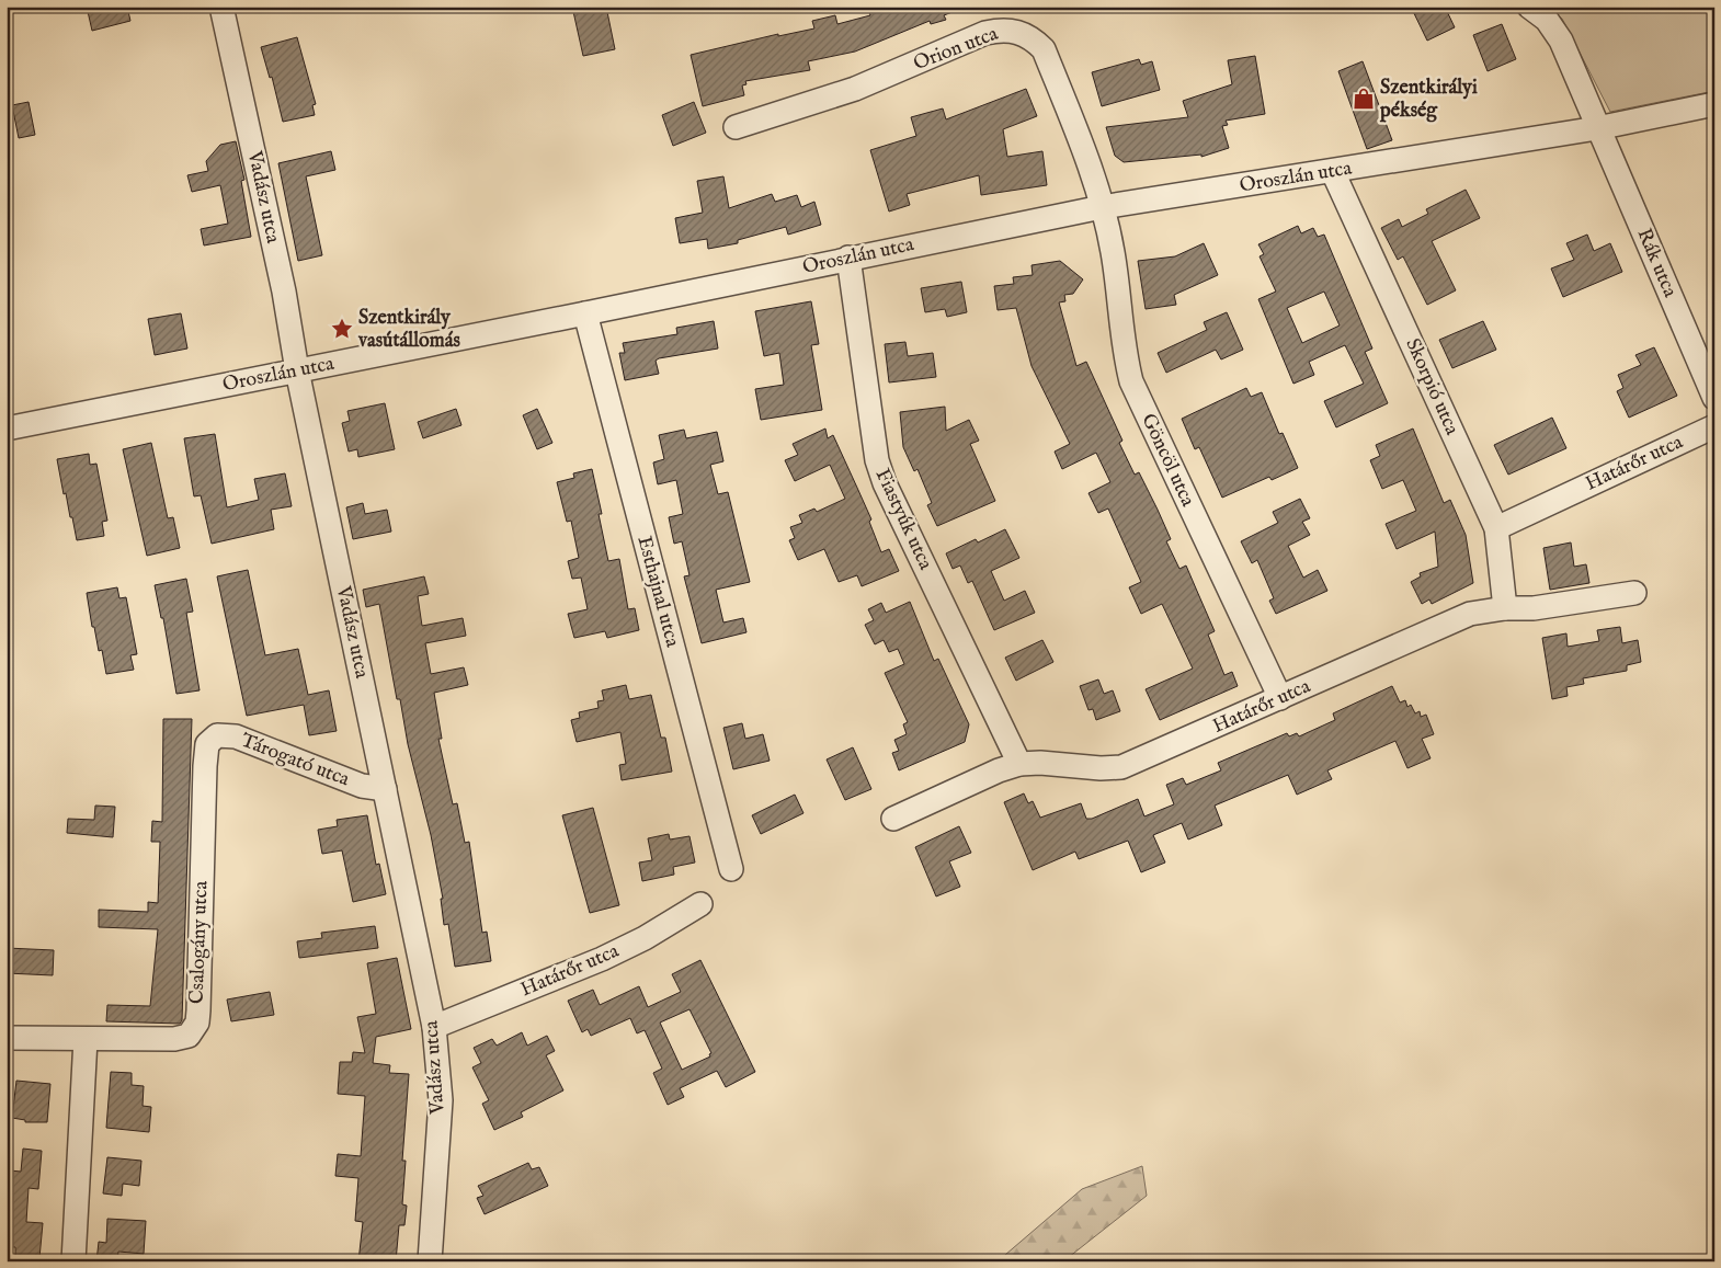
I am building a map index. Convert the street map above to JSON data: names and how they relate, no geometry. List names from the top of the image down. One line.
{"streets":{"street":["Orion utca","Oroszlán utca","Vadász utca","Rák utca","Skorpió utca","Göncöl utca","Határőr utca","Fiastyúk utca","Esthajnal utca","Tárogató utca","Csalogány utca"]},"crossings":[["Orion utca","Oroszlán utca"],["Orion utca","Göncöl utca"],["Oroszlán utca","Vadász utca"],["Oroszlán utca","Rák utca"],["Oroszlán utca","Skorpió utca"],["Oroszlán utca","Göncöl utca"],["Oroszlán utca","Fiastyúk utca"],["Oroszlán utca","Esthajnal utca"],["Vadász utca","Határőr utca"],["Vadász utca","Tárogató utca"],["Skorpió utca","Határőr utca"],["Göncöl utca","Határőr utca"],["Határőr utca","Fiastyúk utca"],["Tárogató utca","Csalogány utca"]],"places":{"shop":["Szentkirályi pékség"],"place":["Szentkirály vasútállomás"]}}
